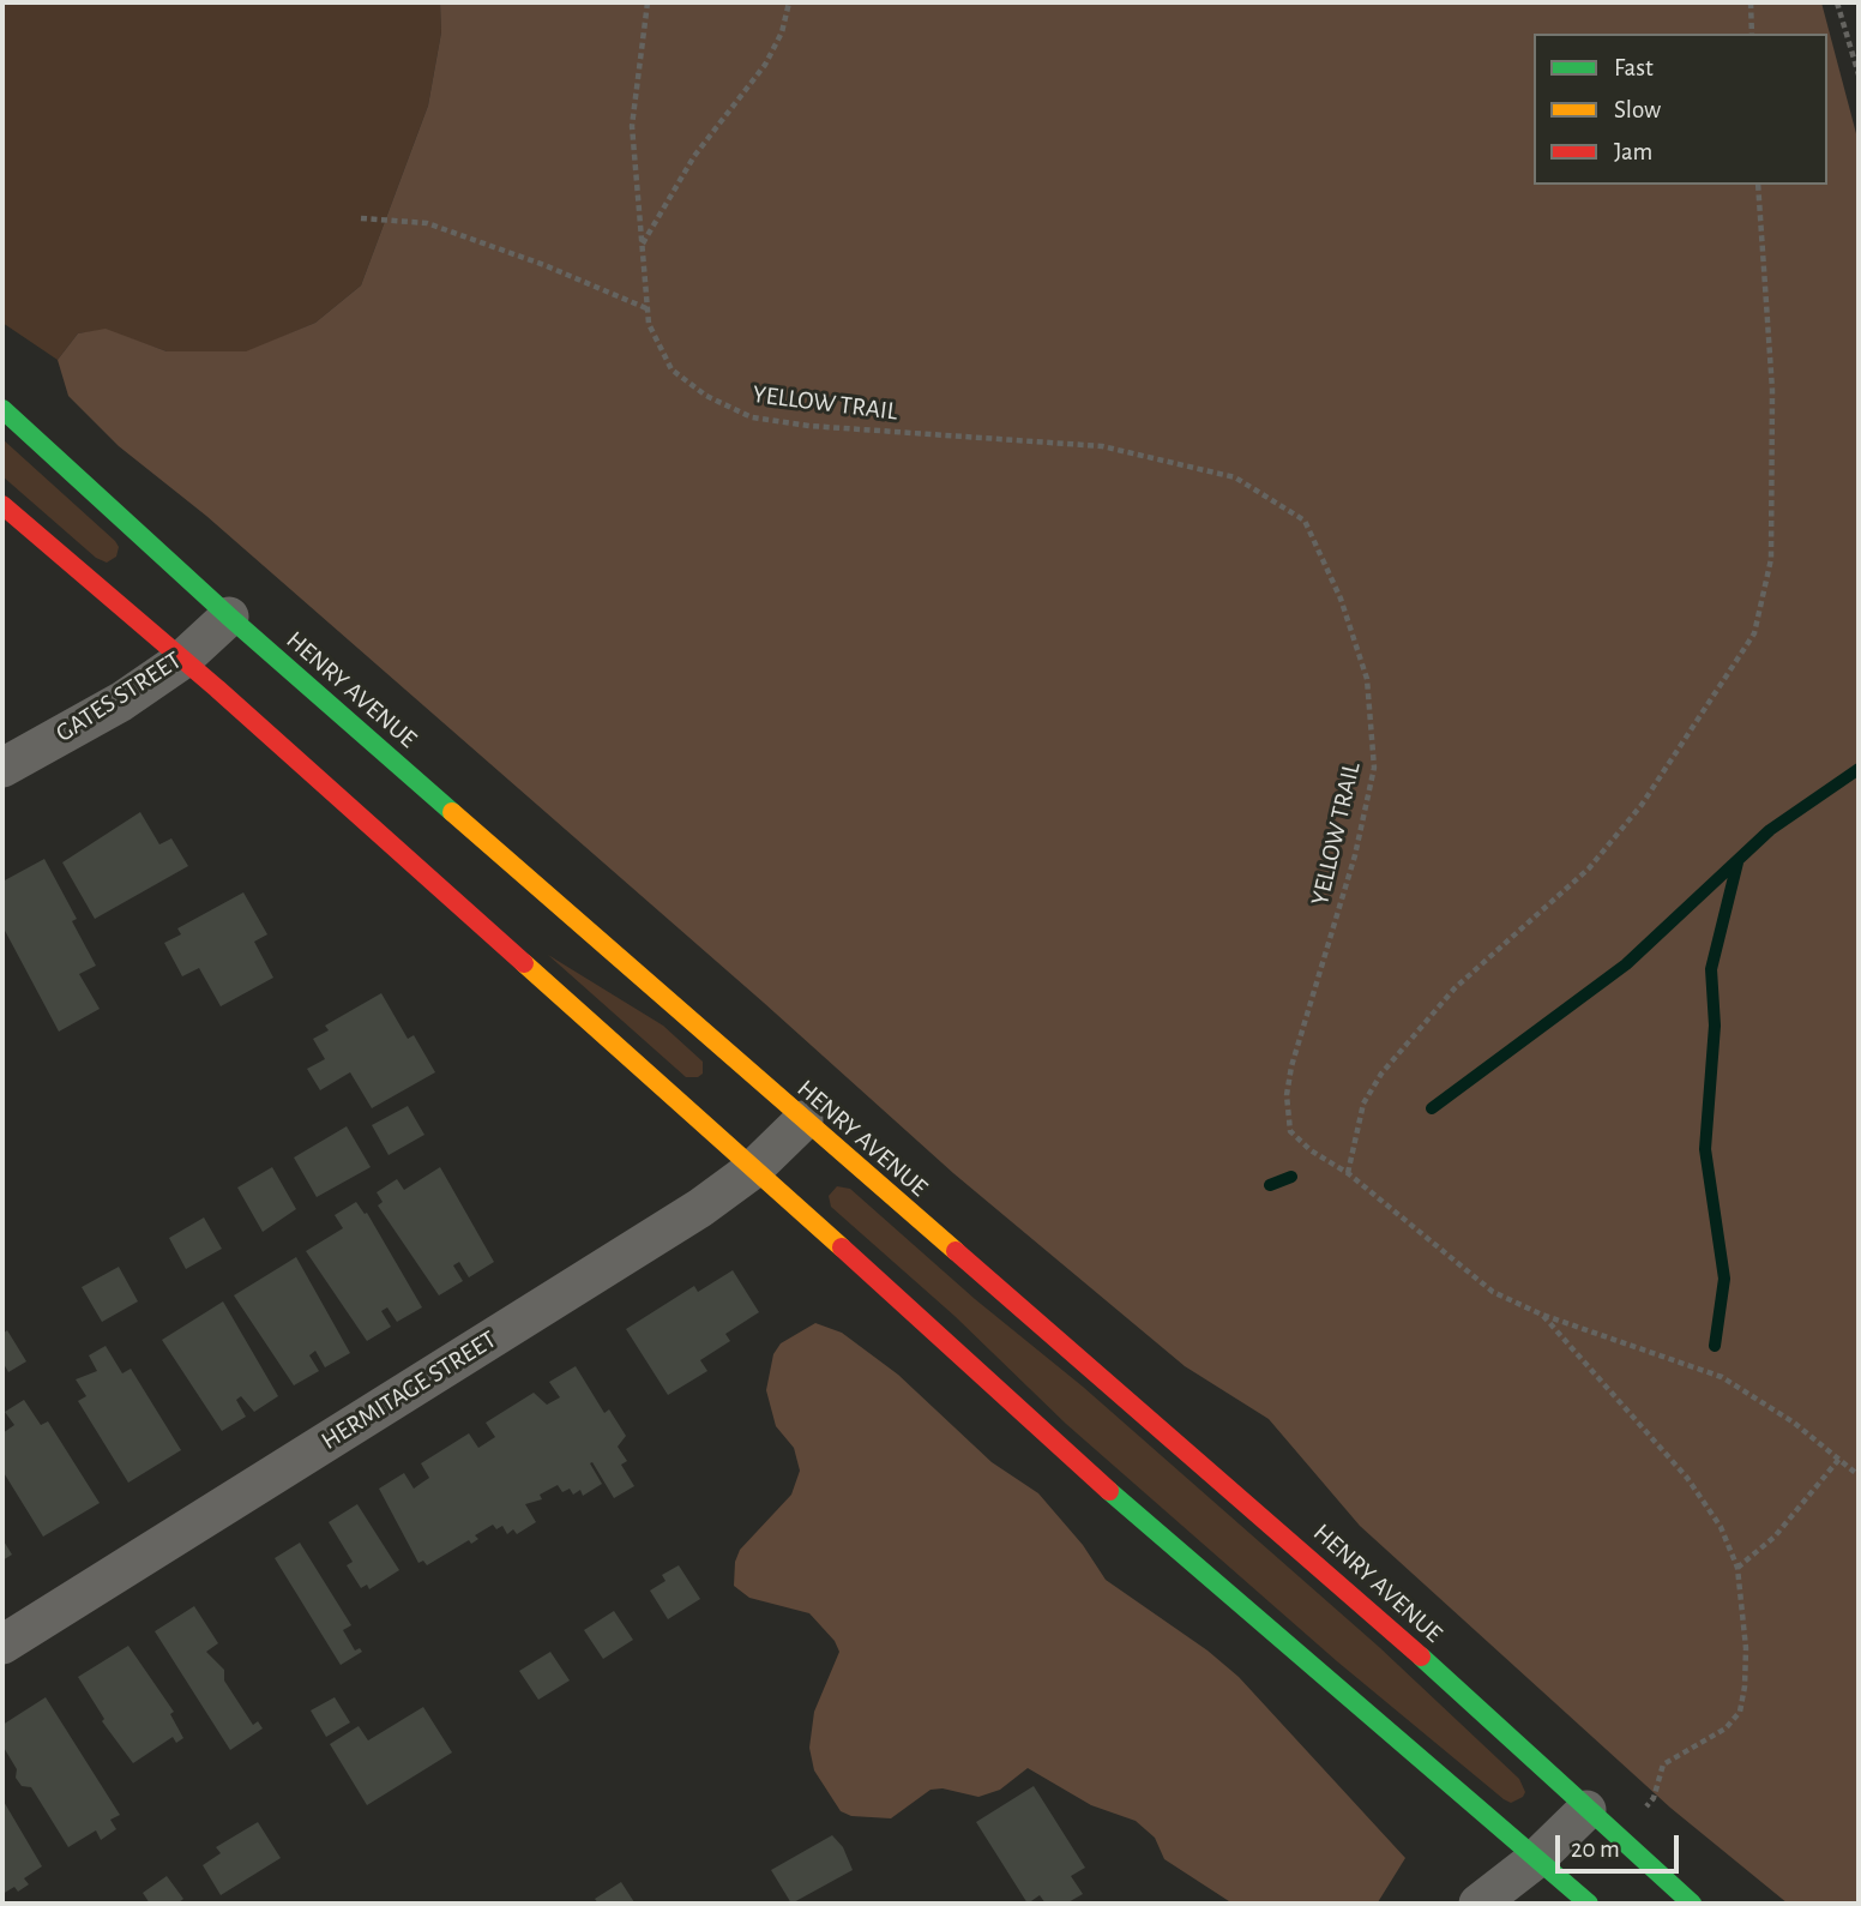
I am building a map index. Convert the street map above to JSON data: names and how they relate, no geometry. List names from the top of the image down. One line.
{"streets":{"main road":["HENRY AVENUE"],"street":["GATES STREET","HERMITAGE STREET"],"path":["YELLOW TRAIL"]},"crossings":[["HENRY AVENUE","GATES STREET"],["HENRY AVENUE","HERMITAGE STREET"]],"legend":["Fast","Slow","Jam"],"scale_bar":"20 m"}
